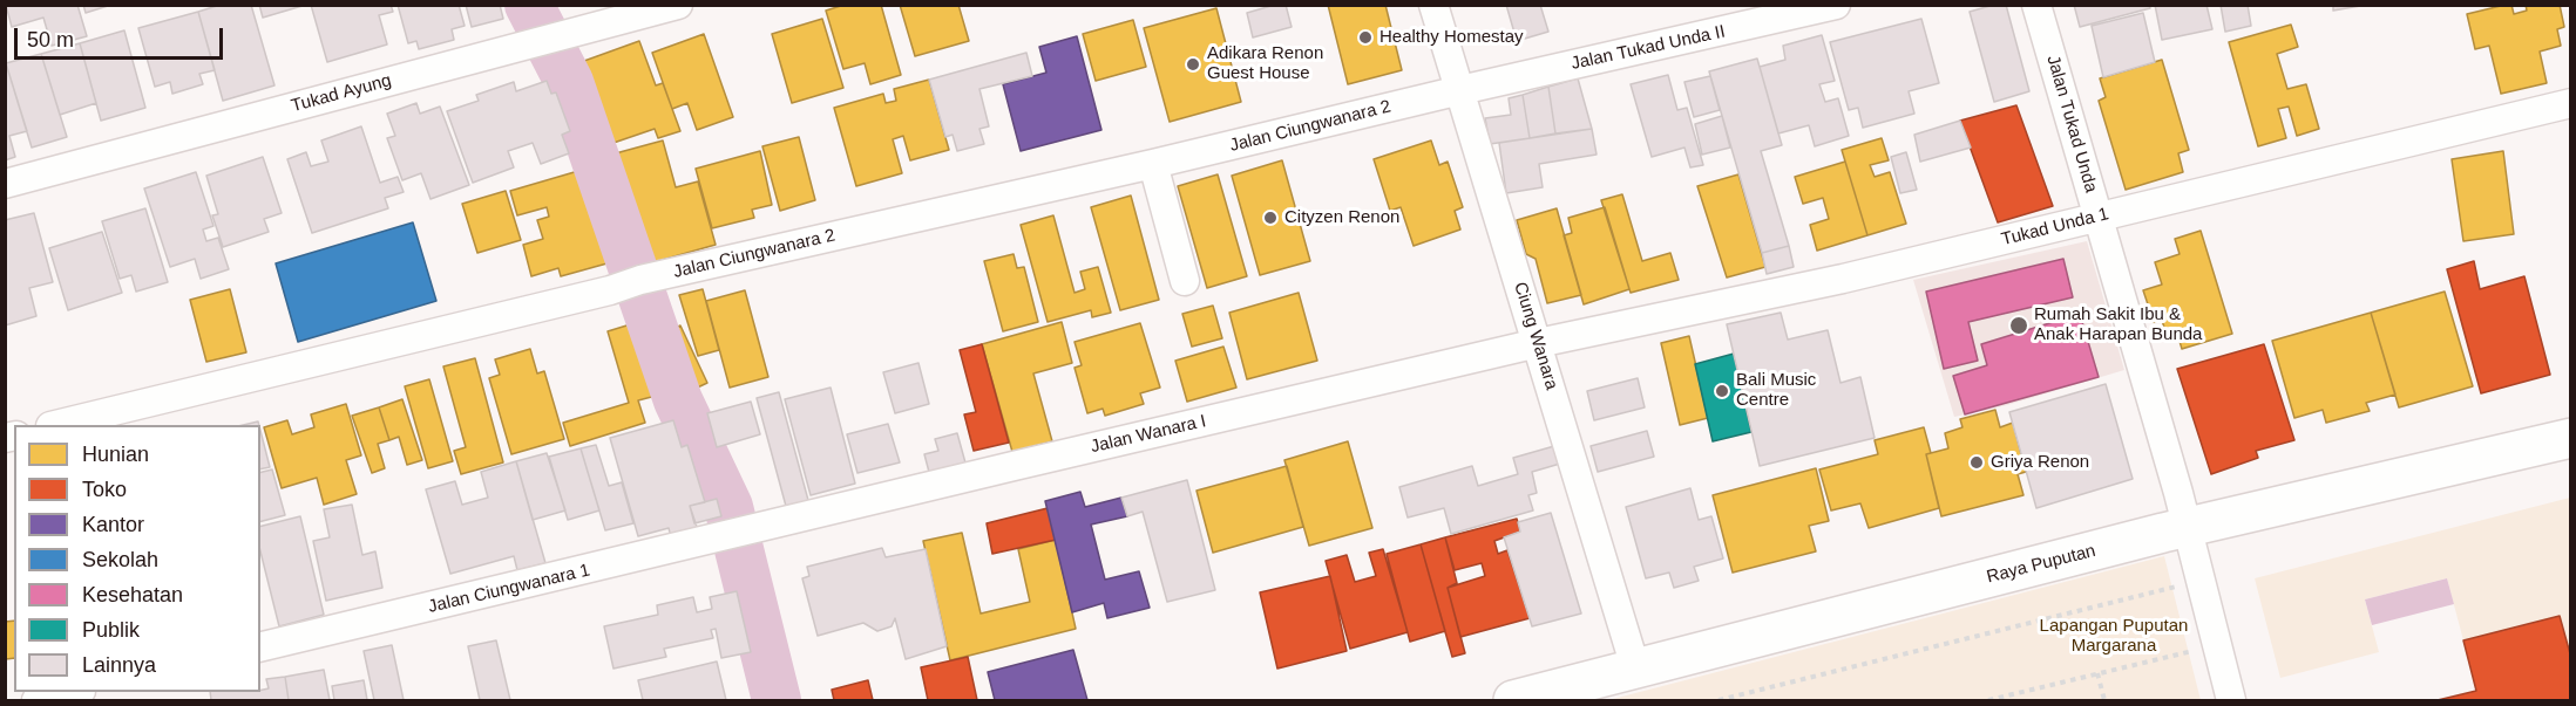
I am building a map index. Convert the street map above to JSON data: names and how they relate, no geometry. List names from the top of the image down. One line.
{"streets":{"main road":["Raya Puputan"],"street":["Jalan Tukad Unda II","Tukad Ayung","Jalan Tukad Unda","Jalan Ciungwanara 2","Tukad Unda 1","Ciung Wanara","Jalan Wanara I","Jalan Ciungwanara 1"]},"crossings":[["Jalan Tukad Unda II","Jalan Ciungwanara 2"],["Jalan Tukad Unda II","Ciung Wanara"],["Jalan Tukad Unda","Tukad Unda 1"],["Jalan Tukad Unda","Raya Puputan"],["Jalan Ciungwanara 2","Ciung Wanara"],["Tukad Unda 1","Ciung Wanara"],["Tukad Unda 1","Jalan Wanara I"],["Ciung Wanara","Jalan Wanara I"],["Ciung Wanara","Raya Puputan"],["Jalan Wanara I","Jalan Ciungwanara 1"]],"parks":["Lapangan Puputan Margarana"],"places":["Healthy Homestay","Adikara Renon Guest House","Cityzen Renon","Rumah Sakit Ibu & Anak Harapan Bunda","Bali Music Centre","Griya Renon"],"legend":["Hunian","Toko","Kantor","Sekolah","Kesehatan","Publik","Lainnya"],"scale_bar":"50 m"}
